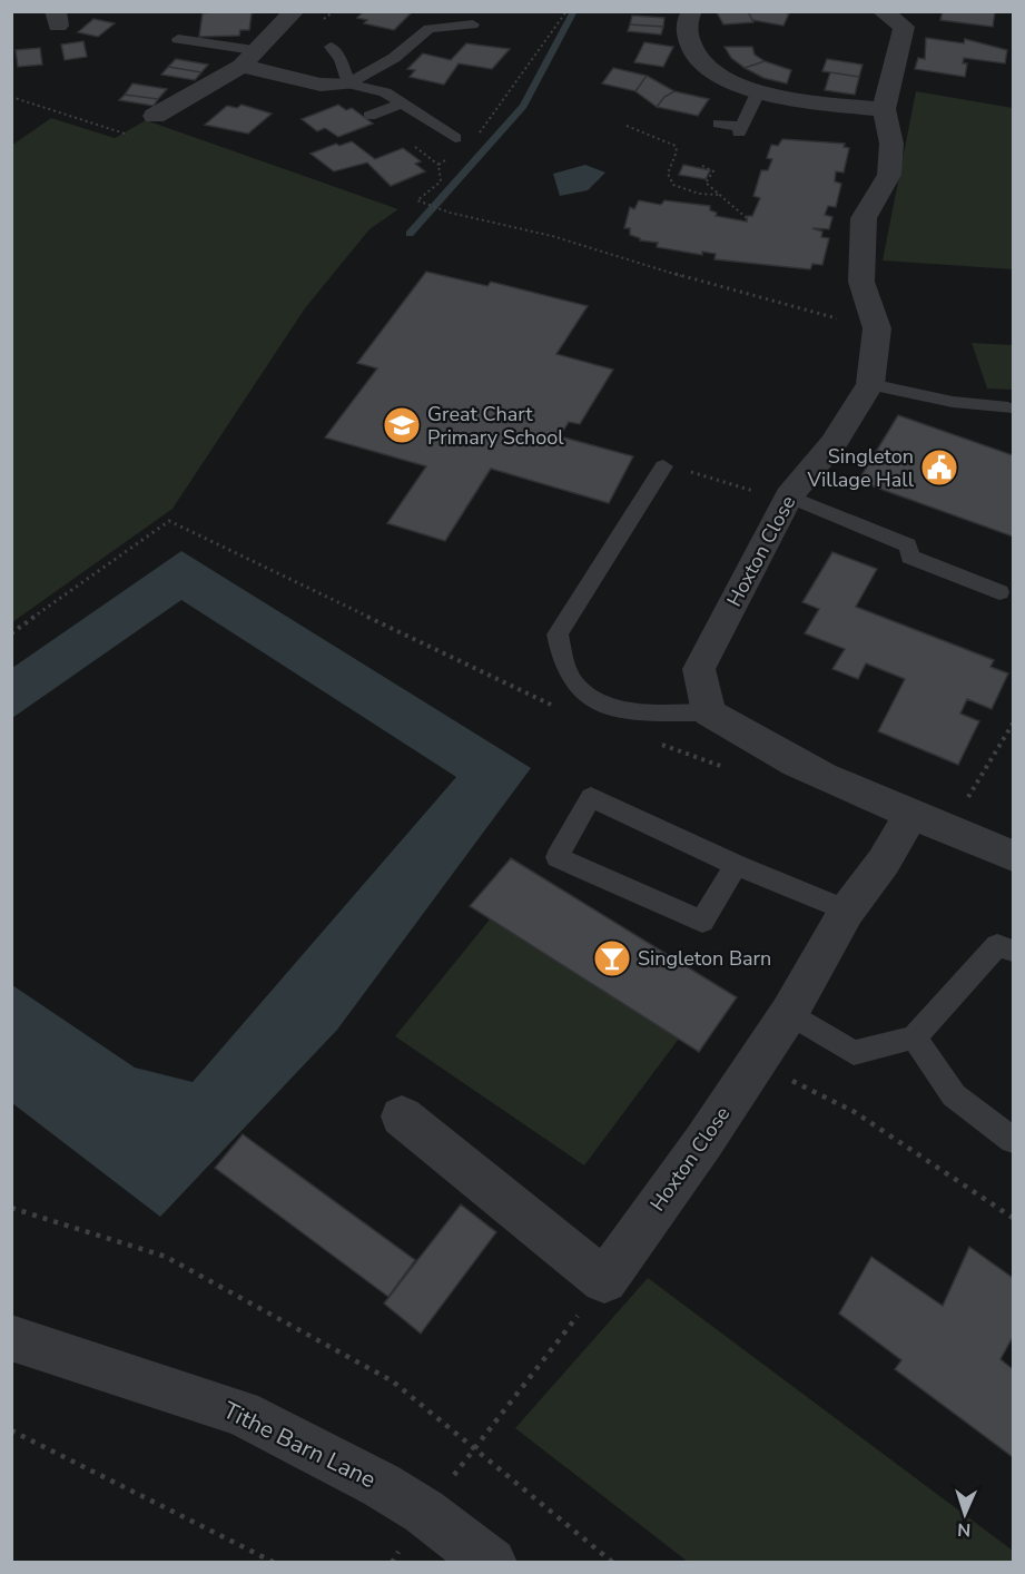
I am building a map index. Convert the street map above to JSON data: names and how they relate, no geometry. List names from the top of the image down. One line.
{"streets":{"street":["Hoxton Close","Tithe Barn Lane"]},"places":{"school or university":["Great Chart Primary School"],"public building":["Singleton Village Hall"],"bar":["Singleton Barn"]},"north":"bottom"}
